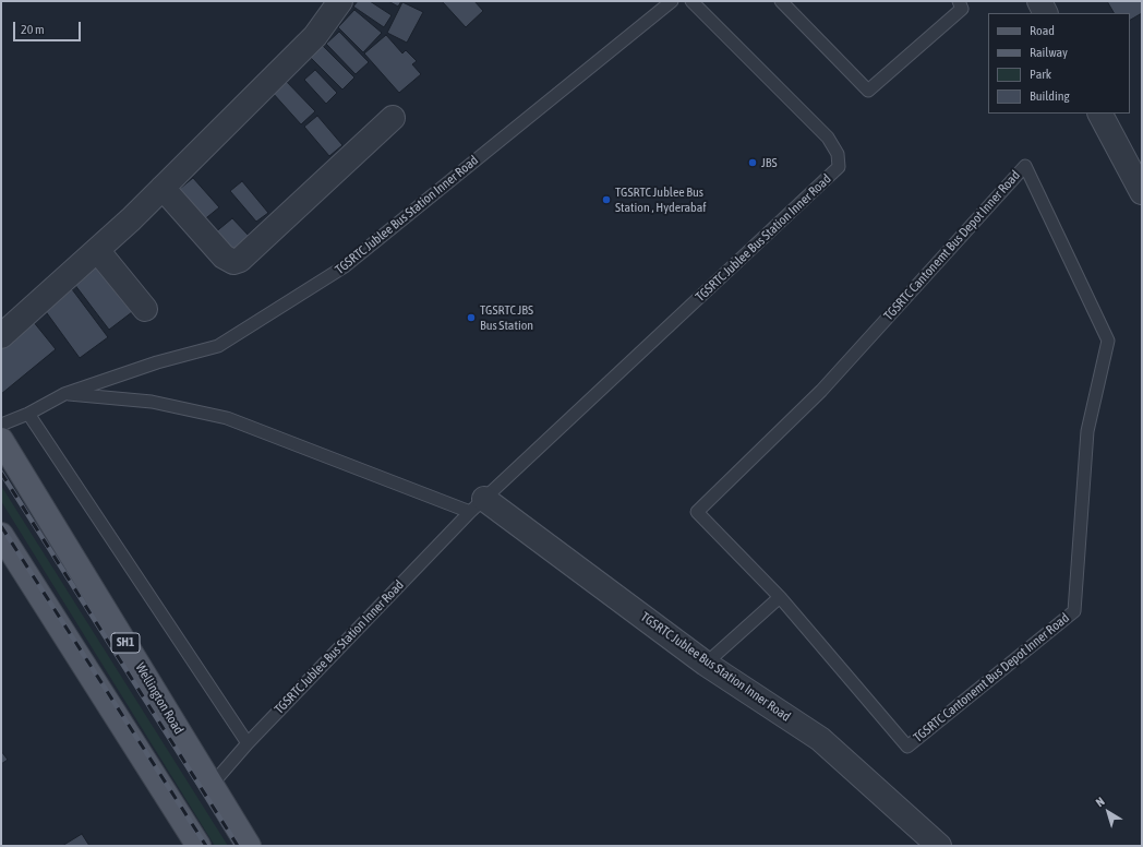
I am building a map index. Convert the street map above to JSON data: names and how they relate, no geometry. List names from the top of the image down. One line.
{"streets":{"main road":["SH1","Wellington Road"],"street":["TGSRTC Jublee Bus Station Inner Road"],"lane":["TGSRTC Cantonemt Bus Depot Inner Road"]},"crossings":[["TGSRTC Jublee Bus Station Inner Road","Wellington Road"]],"places":["JBS","TGSRTC Jublee Bus Station , Hyderabaf","TGSRTC JBS Bus Station"],"legend":["Road","Railway","Park","Building"],"scale_bar":"20 m","north":"top left"}
